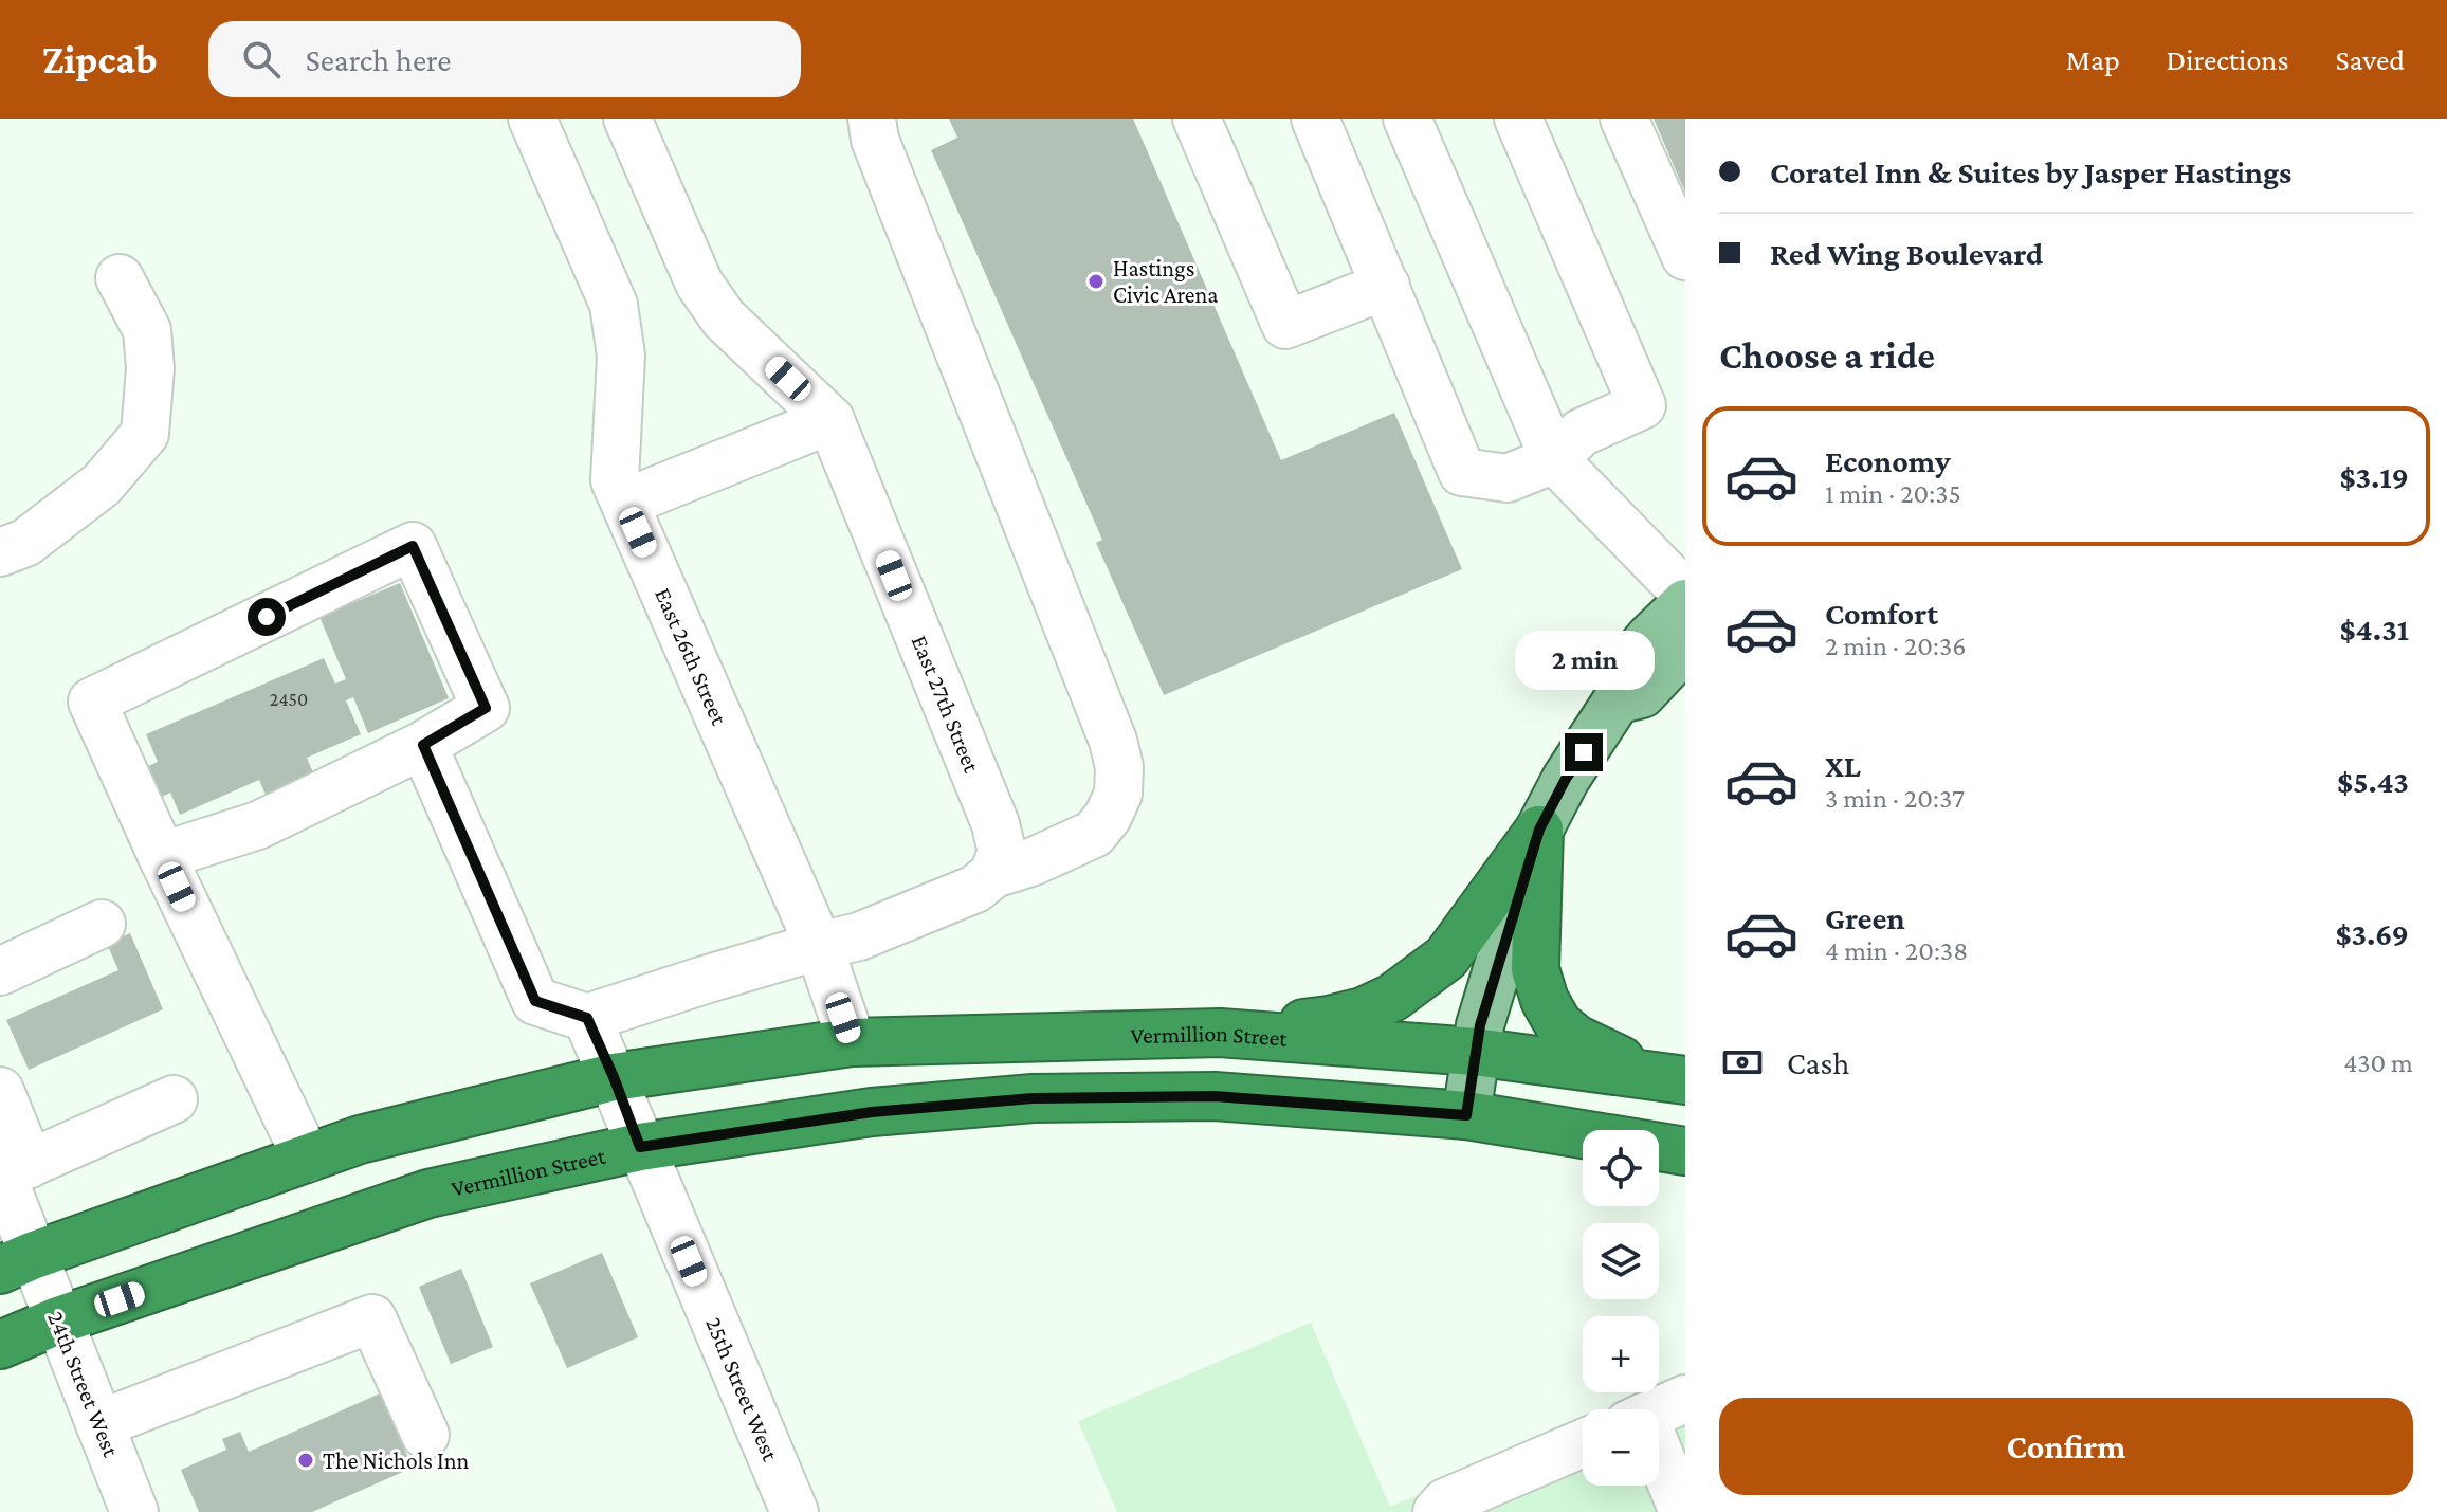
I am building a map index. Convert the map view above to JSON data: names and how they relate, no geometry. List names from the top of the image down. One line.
{"streets":{"highway":["Vermillion Street"],"street":["East 26th Street","East 27th Street","24th Street West","25th Street West"]},"crossings":[["East 26th Street","Vermillion Street"],["Vermillion Street","24th Street West"],["Vermillion Street","25th Street West"]],"places":["Hastings Civic Arena","The Nichols Inn"],"house_numbers":["2450"],"page":{"header":"Zipcab","search":"Search here","nav":["Map","Directions","Saved"],"banner":["Coratel Inn & Suites by Jasper Hastings","Red Wing Boulevard"],"heading":"Choose a ride","list":[{"name":"Economy","note":"1 min · 20:35","value":"$3.19"},{"name":"Comfort","note":"2 min · 20:36","value":"$4.31"},{"name":"XL","note":"3 min · 20:37","value":"$5.43"},{"name":"Green","note":"4 min · 20:38","value":"$3.69"}],"bubble":"2 min","pay":["Cash","430 m"],"map_buttons":["+","−"],"buttons":"Confirm"}}
